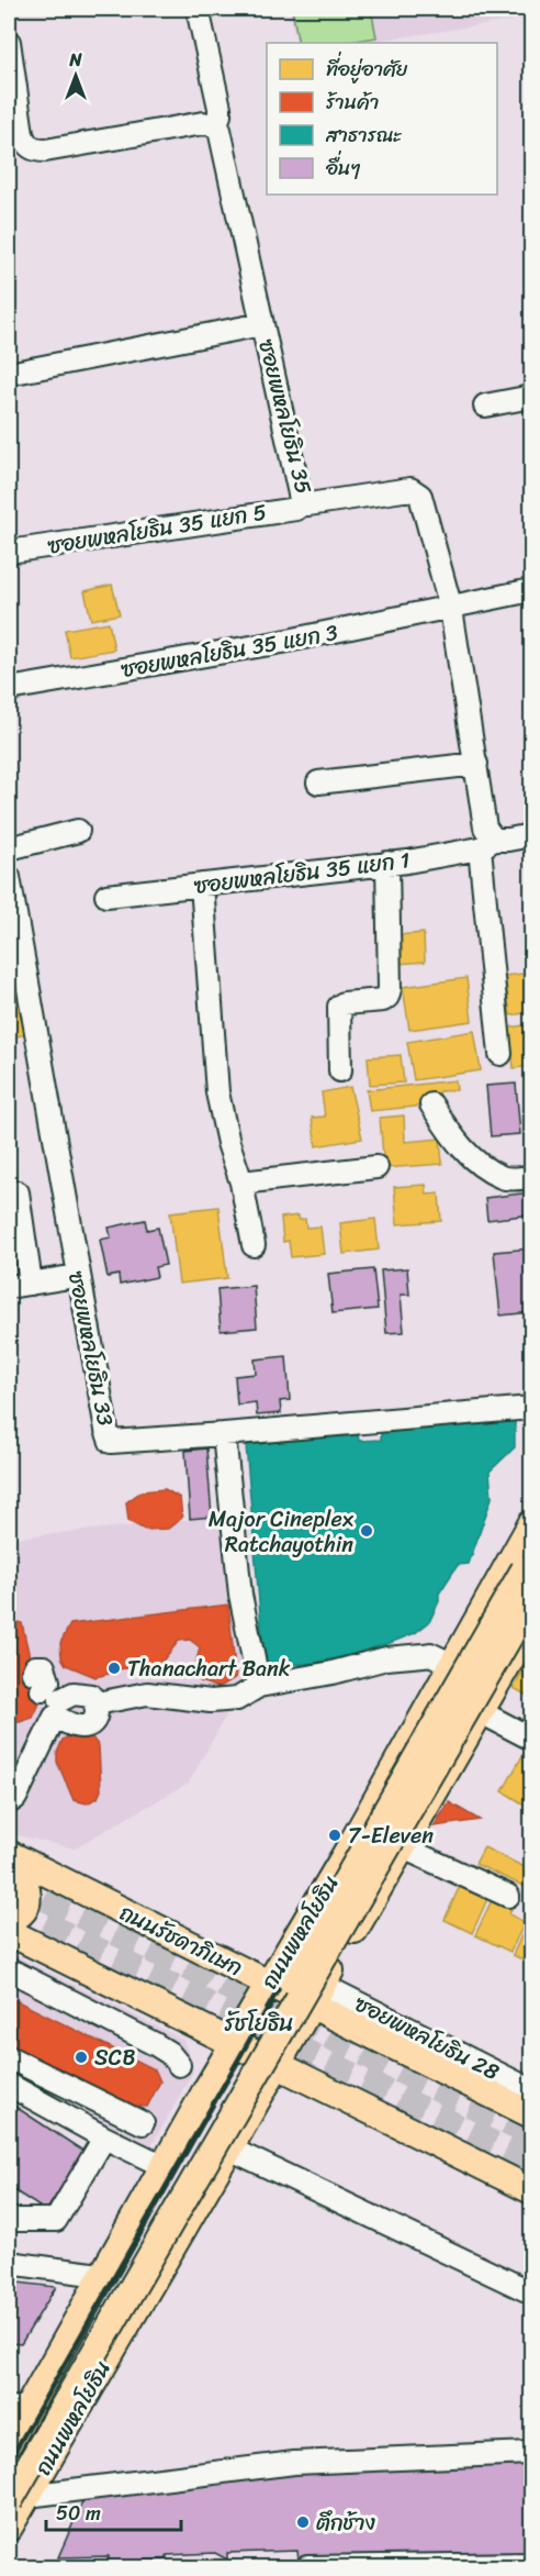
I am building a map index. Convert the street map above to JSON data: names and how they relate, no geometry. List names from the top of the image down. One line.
{"streets":{"main road":["ถนนพหลโยธิน","ถนนรัชดาภิเษก"],"street":["ซอยพหลโยธิน 35","ซอยพหลโยธิน 35 แยก 5","ซอยพหลโยธิน 35 แยก 3","ซอยพหลโยธิน 35 แยก 1","ซอยพหลโยธิน 33","ซอยพหลโยธิน 28"]},"crossings":[["ซอยพหลโยธิน 35","ซอยพหลโยธิน 35 แยก 5"],["ซอยพหลโยธิน 35","ซอยพหลโยธิน 35 แยก 3"],["ซอยพหลโยธิน 35","ซอยพหลโยธิน 35 แยก 1"],["ถนนพหลโยธิน","ถนนรัชดาภิเษก"],["ถนนพหลโยธิน","ซอยพหลโยธิน 28"],["ถนนรัชดาภิเษก","ซอยพหลโยธิน 28"]],"districts":["รัชโยธิน"],"places":["Major Cineplex Ratchayothin","Thanachart Bank","7-Eleven","SCB","ตึกช้าง"],"legend":["ที่อยู่อาศัย","ร้านค้า","สาธารณะ","อื่นๆ"],"scale_bar":"50 m","north":"top"}
